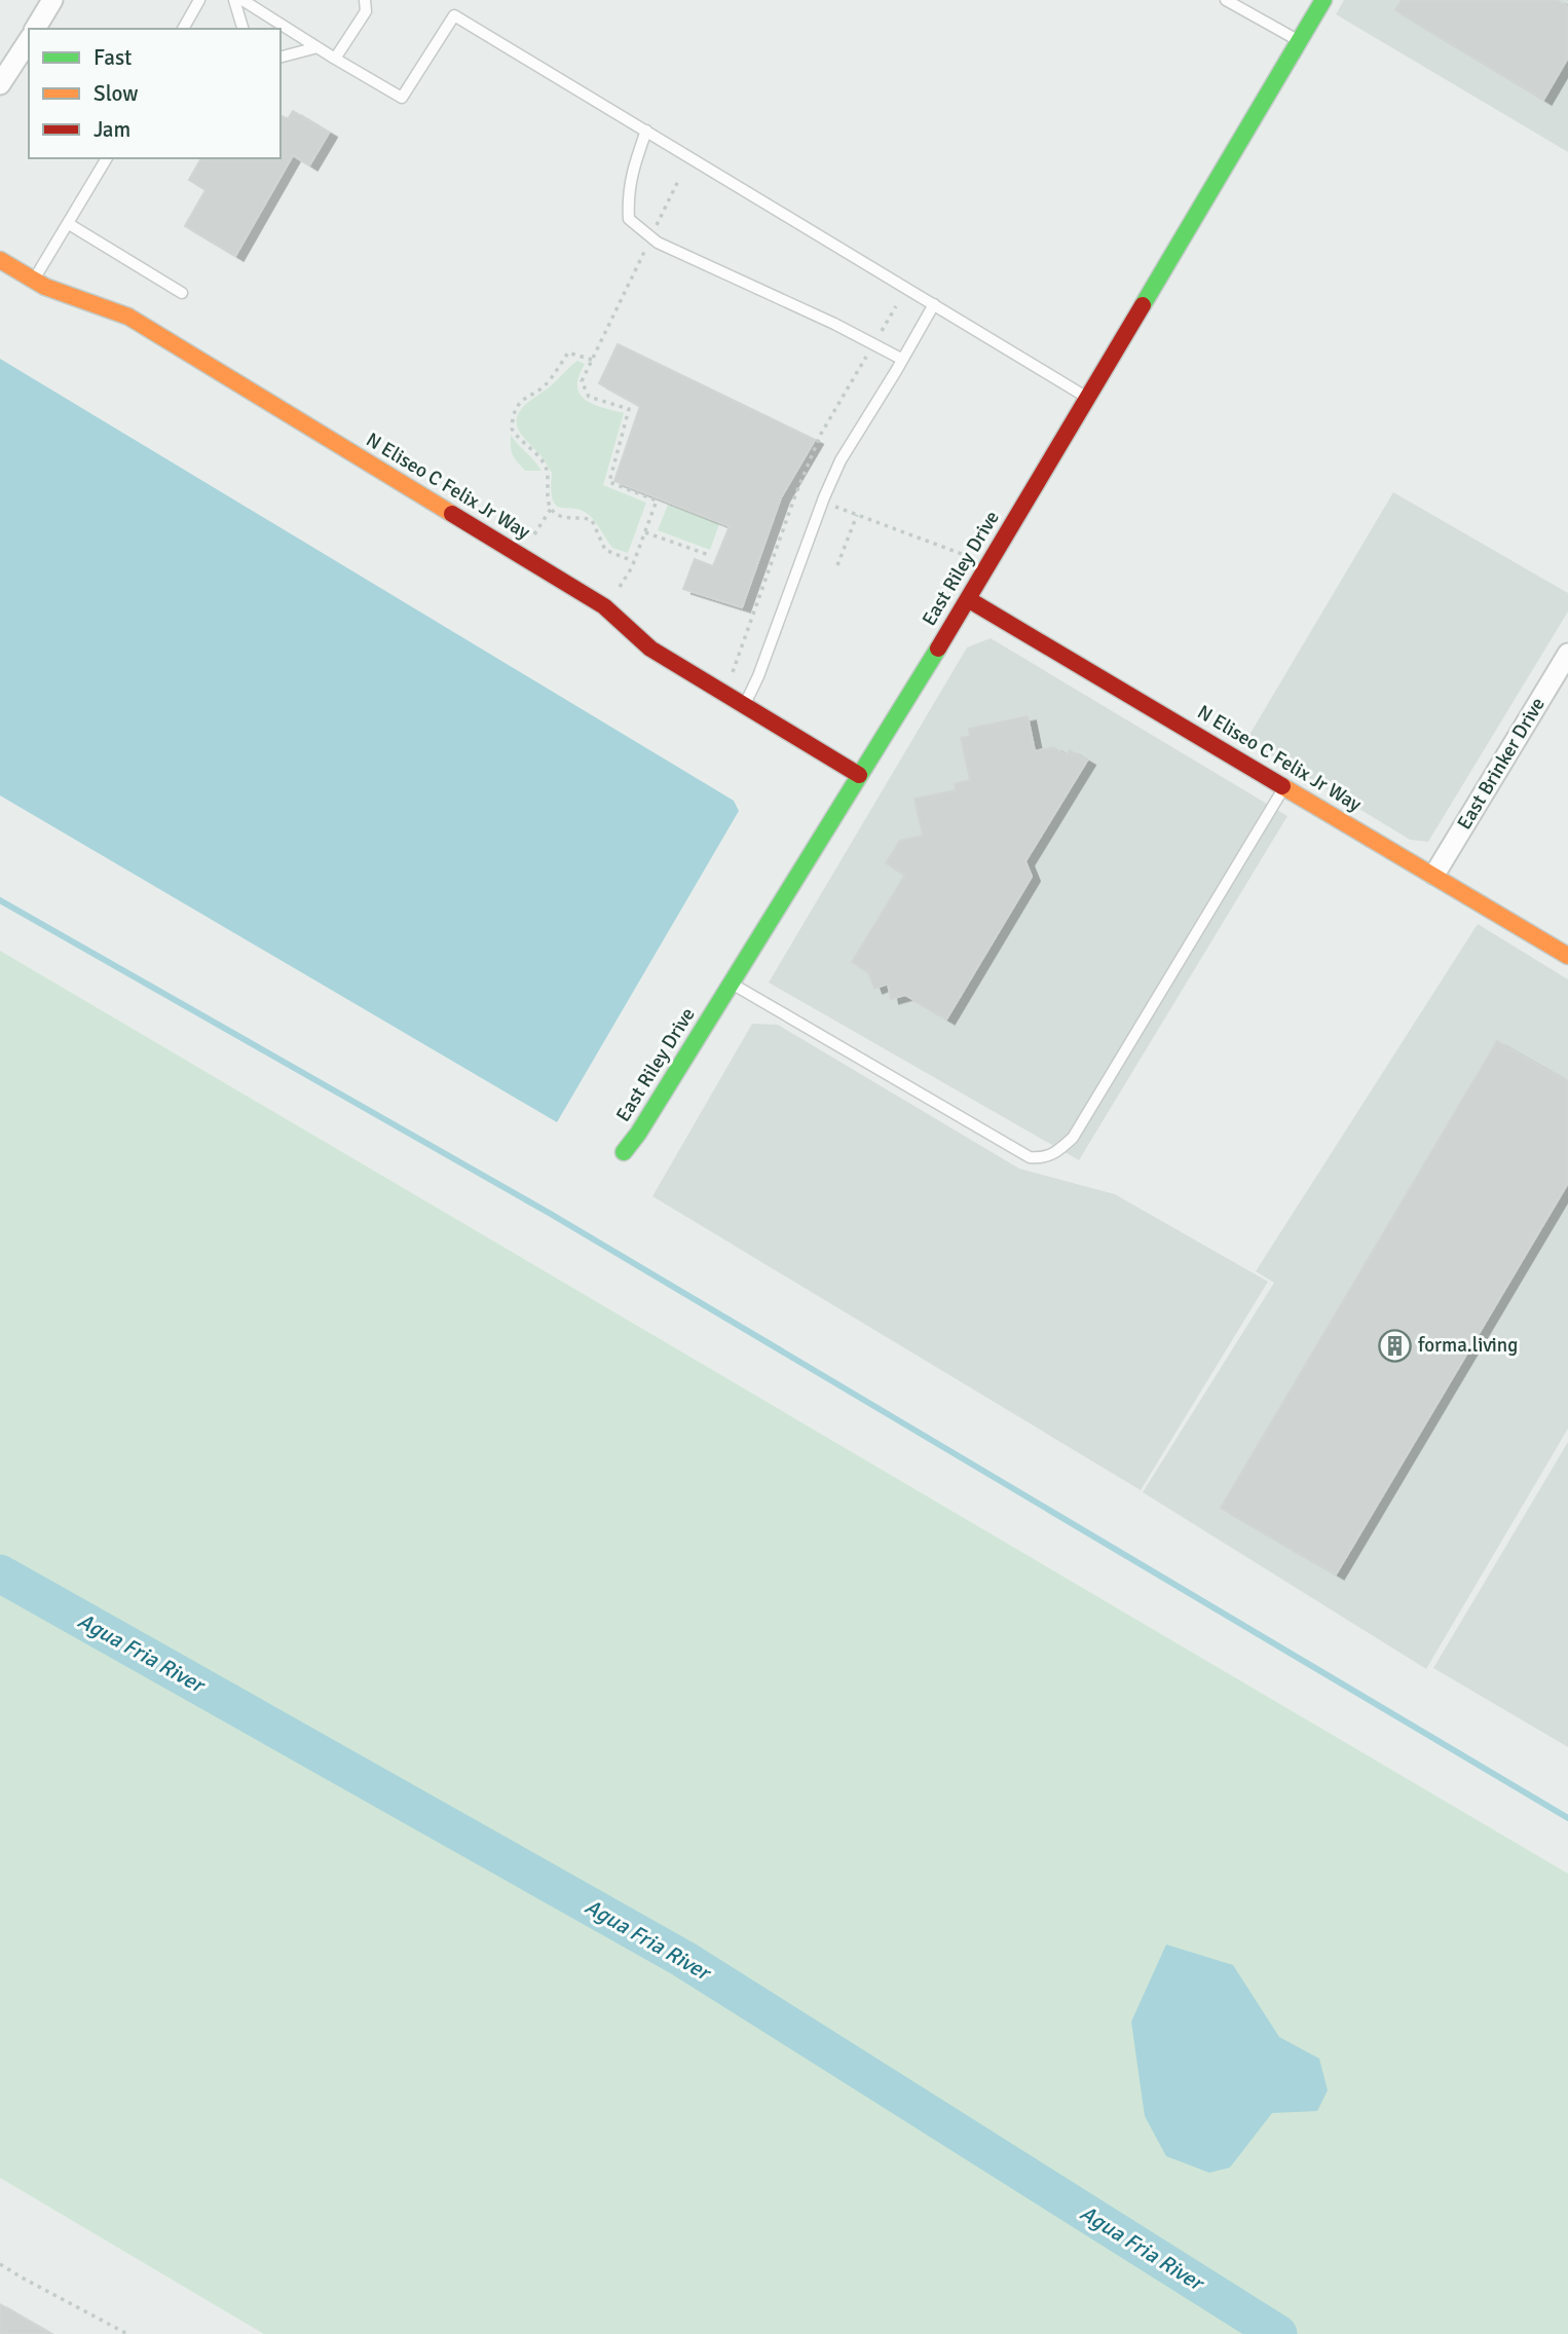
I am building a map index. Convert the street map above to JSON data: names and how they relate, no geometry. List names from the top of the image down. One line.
{"streets":{"street":["N Eliseo C Felix Jr Way","East Riley Drive","East Brinker Drive"]},"crossings":[["N Eliseo C Felix Jr Way","East Riley Drive"],["N Eliseo C Felix Jr Way","East Brinker Drive"]],"water":["Agua Fria River"],"places":{"building":["forma.living"]},"legend":["Fast","Slow","Jam"]}
